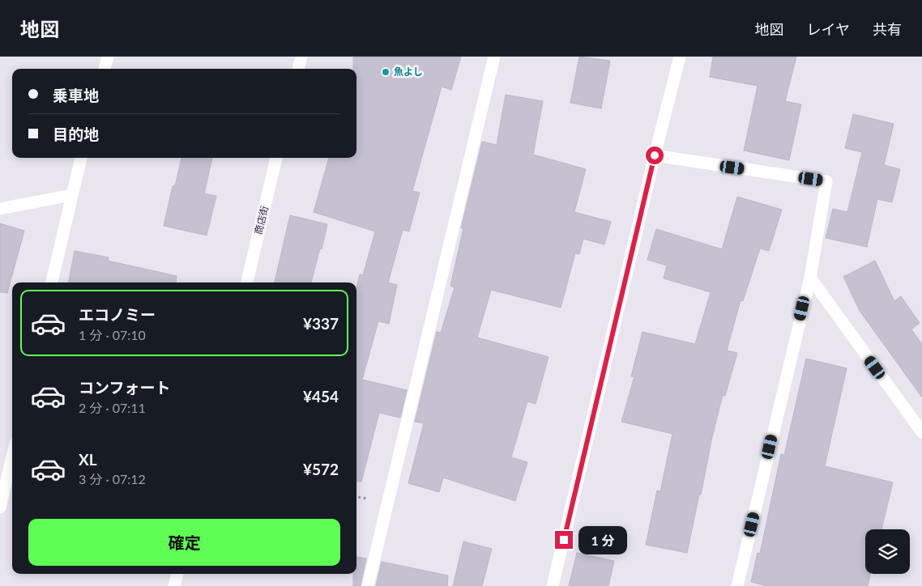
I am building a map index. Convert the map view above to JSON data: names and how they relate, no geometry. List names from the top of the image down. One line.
{"streets":{"street":["商店街"]},"places":["魚よし"],"page":{"header":"地図","nav":["地図","レイヤ","共有"],"banner":["乗車地","目的地"],"list":[{"name":"エコノミー","note":"1 分 · 07:10","value":"¥337"},{"name":"コンフォート","note":"2 分 · 07:11","value":"¥454"},{"name":"XL","note":"3 分 · 07:12","value":"¥572"}],"buttons":"確定","bubble":"1 分"}}
